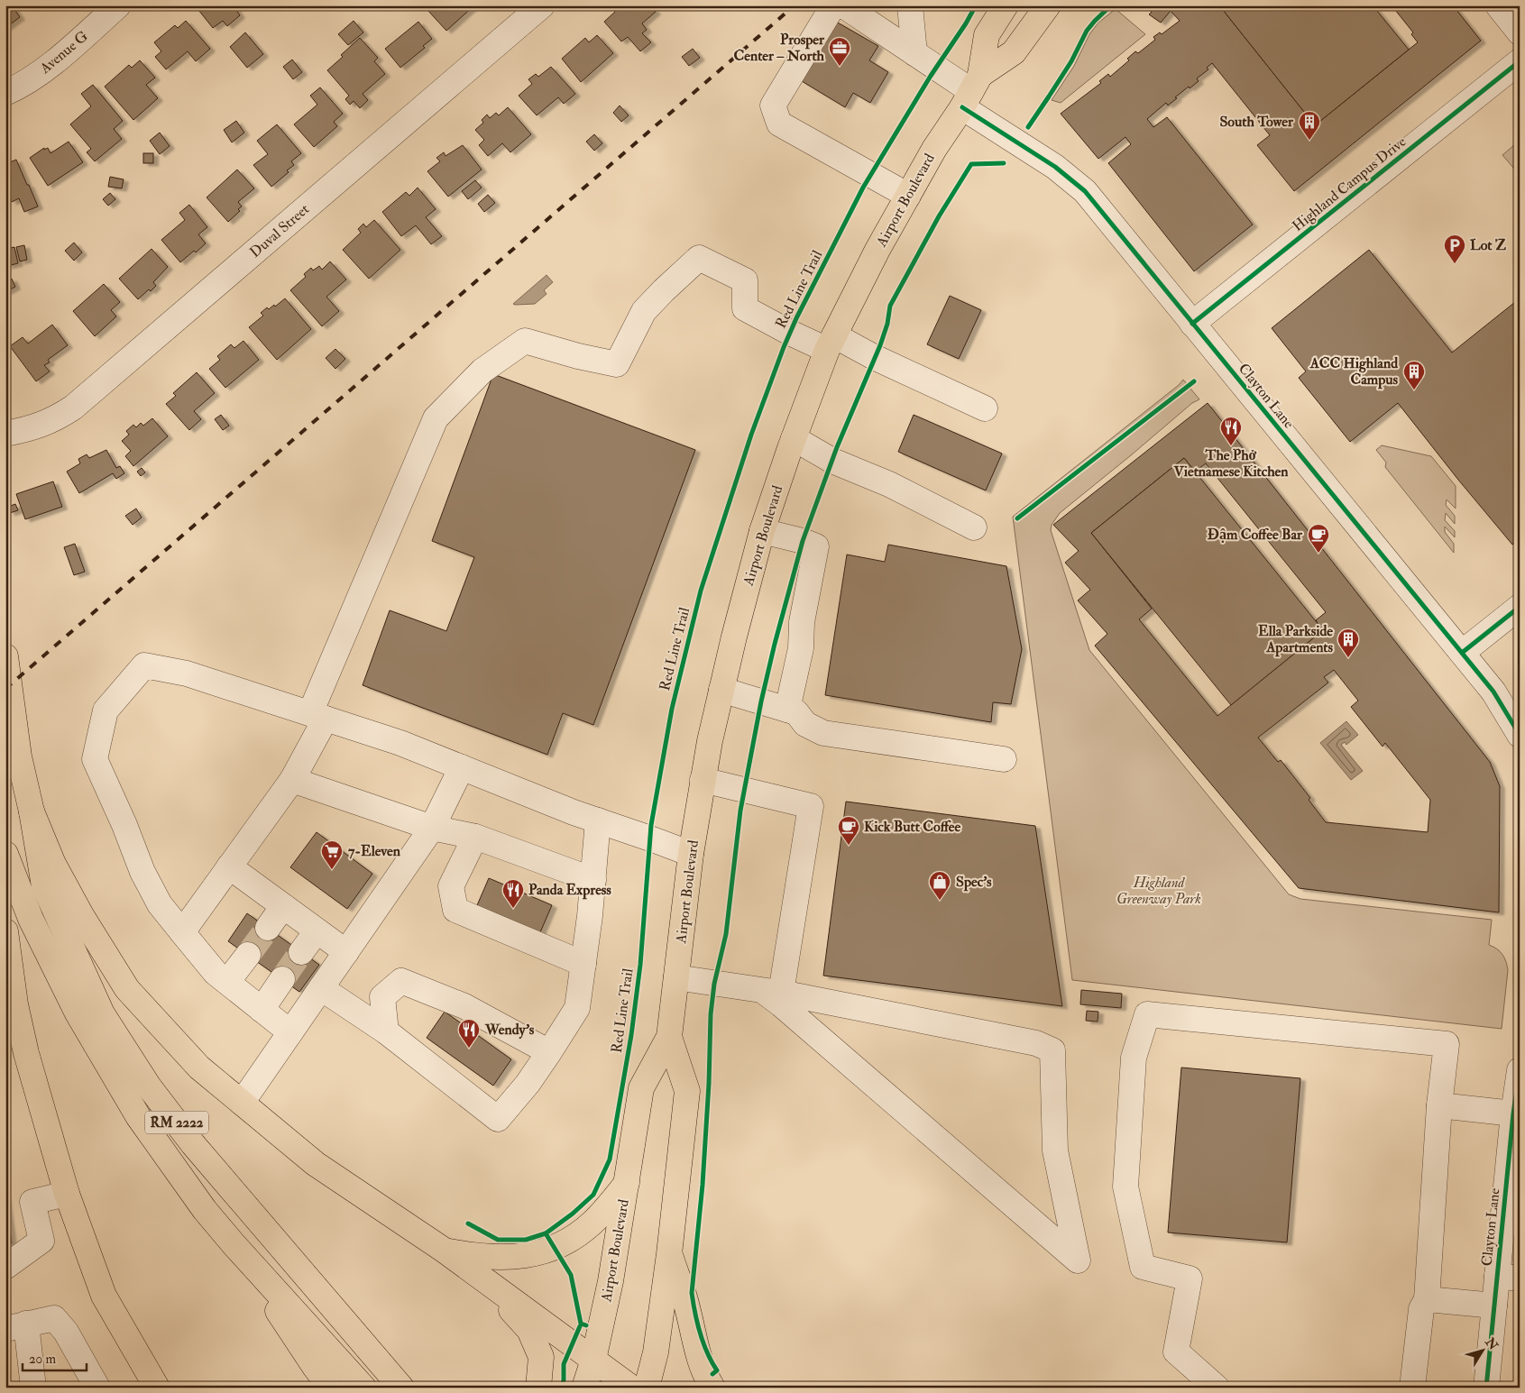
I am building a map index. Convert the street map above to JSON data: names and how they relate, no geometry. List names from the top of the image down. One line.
{"streets":{"main road":["Airport Boulevard","RM 2222"],"street":["Avenue G","Highland Campus Drive","Duval Street","Clayton Lane"],"cycle path":["Red Line Trail"]},"crossings":[["Highland Campus Drive","Clayton Lane"],["Airport Boulevard","Clayton Lane"]],"parks":["Highland Greenway Park"],"places":{"office":["Prosper Center – North"],"building":["South Tower","ACC Highland Campus","Ella Parkside Apartments"],"parking":["Lot Z"],"restaurant":["The Phở Vietnamese Kitchen","Panda Express","Wendy's"],"cafe":["Đậm Coffee Bar","Kick Butt Coffee"],"supermarket":["7-Eleven"],"shop":["Spec's"]},"scale_bar":"20 m","north":"top right"}
